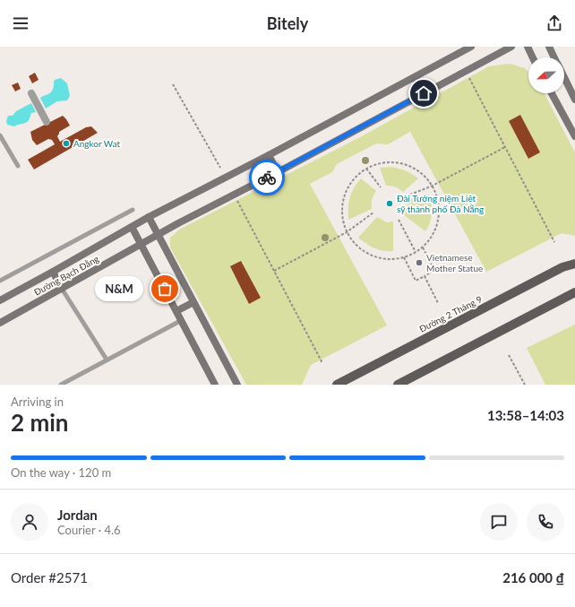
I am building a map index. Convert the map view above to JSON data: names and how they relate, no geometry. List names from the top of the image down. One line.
{"streets":{"main road":["Đường Bạch Đằng","Đường 2 Tháng 9"]},"places":["Angkor Wat","Đài Tưởng niệm Liệt sỹ thành phố Đà Nẵng","Vietnamese Mother Statue","N&M"],"north":"left","page":{"header":"Bitely","bubble":"N&M","heading":["2 min","Arriving in","13:58–14:03"],"panel":["Jordan","Courier · 4.6","Order #2571","216 000 ₫"],"bar":"On the way · 120 m"}}
